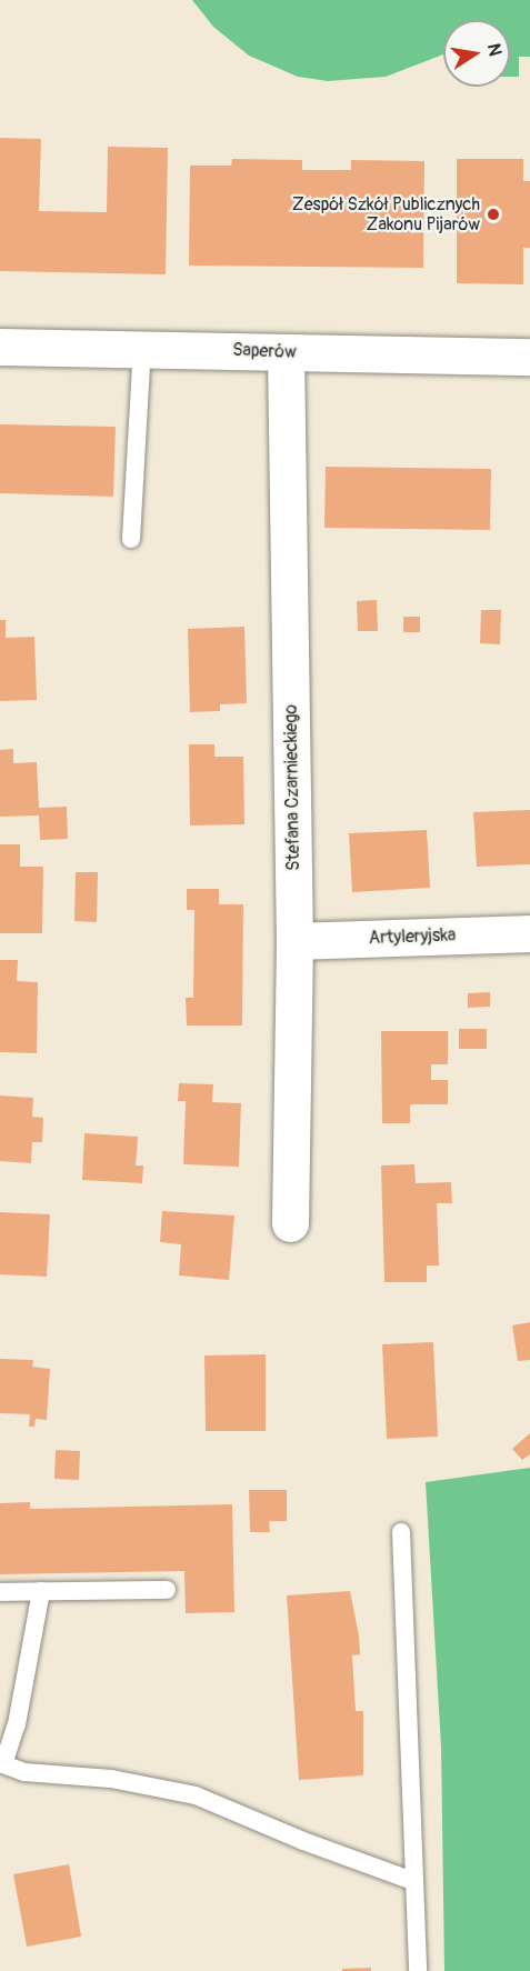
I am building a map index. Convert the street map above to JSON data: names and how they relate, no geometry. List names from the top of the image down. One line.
{"streets":{"street":["Saperów","Stefana Czarnieckiego","Artyleryjska"]},"crossings":[["Saperów","Stefana Czarnieckiego"],["Stefana Czarnieckiego","Artyleryjska"]],"places":["Zespół Szkół Publicznych Zakonu Pijarów"],"north":"right"}
